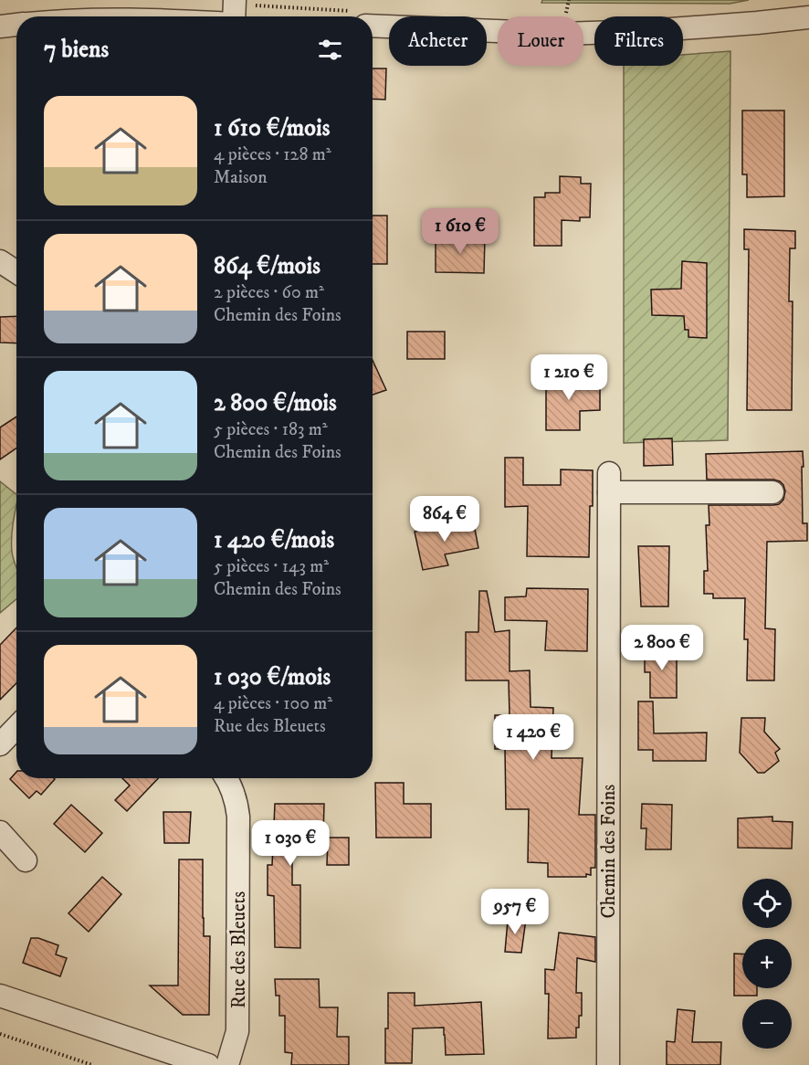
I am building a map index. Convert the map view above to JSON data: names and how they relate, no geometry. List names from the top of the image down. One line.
{"streets":{"street":["Chemin des Foins","Rue des Bleuets"]},"page":{"chip":["Acheter","Louer","Filtres"],"heading":"7 biens","list":[{"name":"1 610 €/mois","note":"4 pièces · 128 m² · Maison"},{"name":"864 €/mois","note":"2 pièces · 60 m² · Chemin des Foins"},{"name":"2 800 €/mois","note":"5 pièces · 183 m² · Chemin des Foins"},{"name":"1 420 €/mois","note":"5 pièces · 143 m² · Chemin des Foins"},{"name":"1 030 €/mois","note":"4 pièces · 100 m² · Rue des Bleuets"}],"price":["1 610 €","1 210 €","864 €","2 800 €","1 420 €","1 030 €","957 €"],"map_buttons":["+","−"]}}
